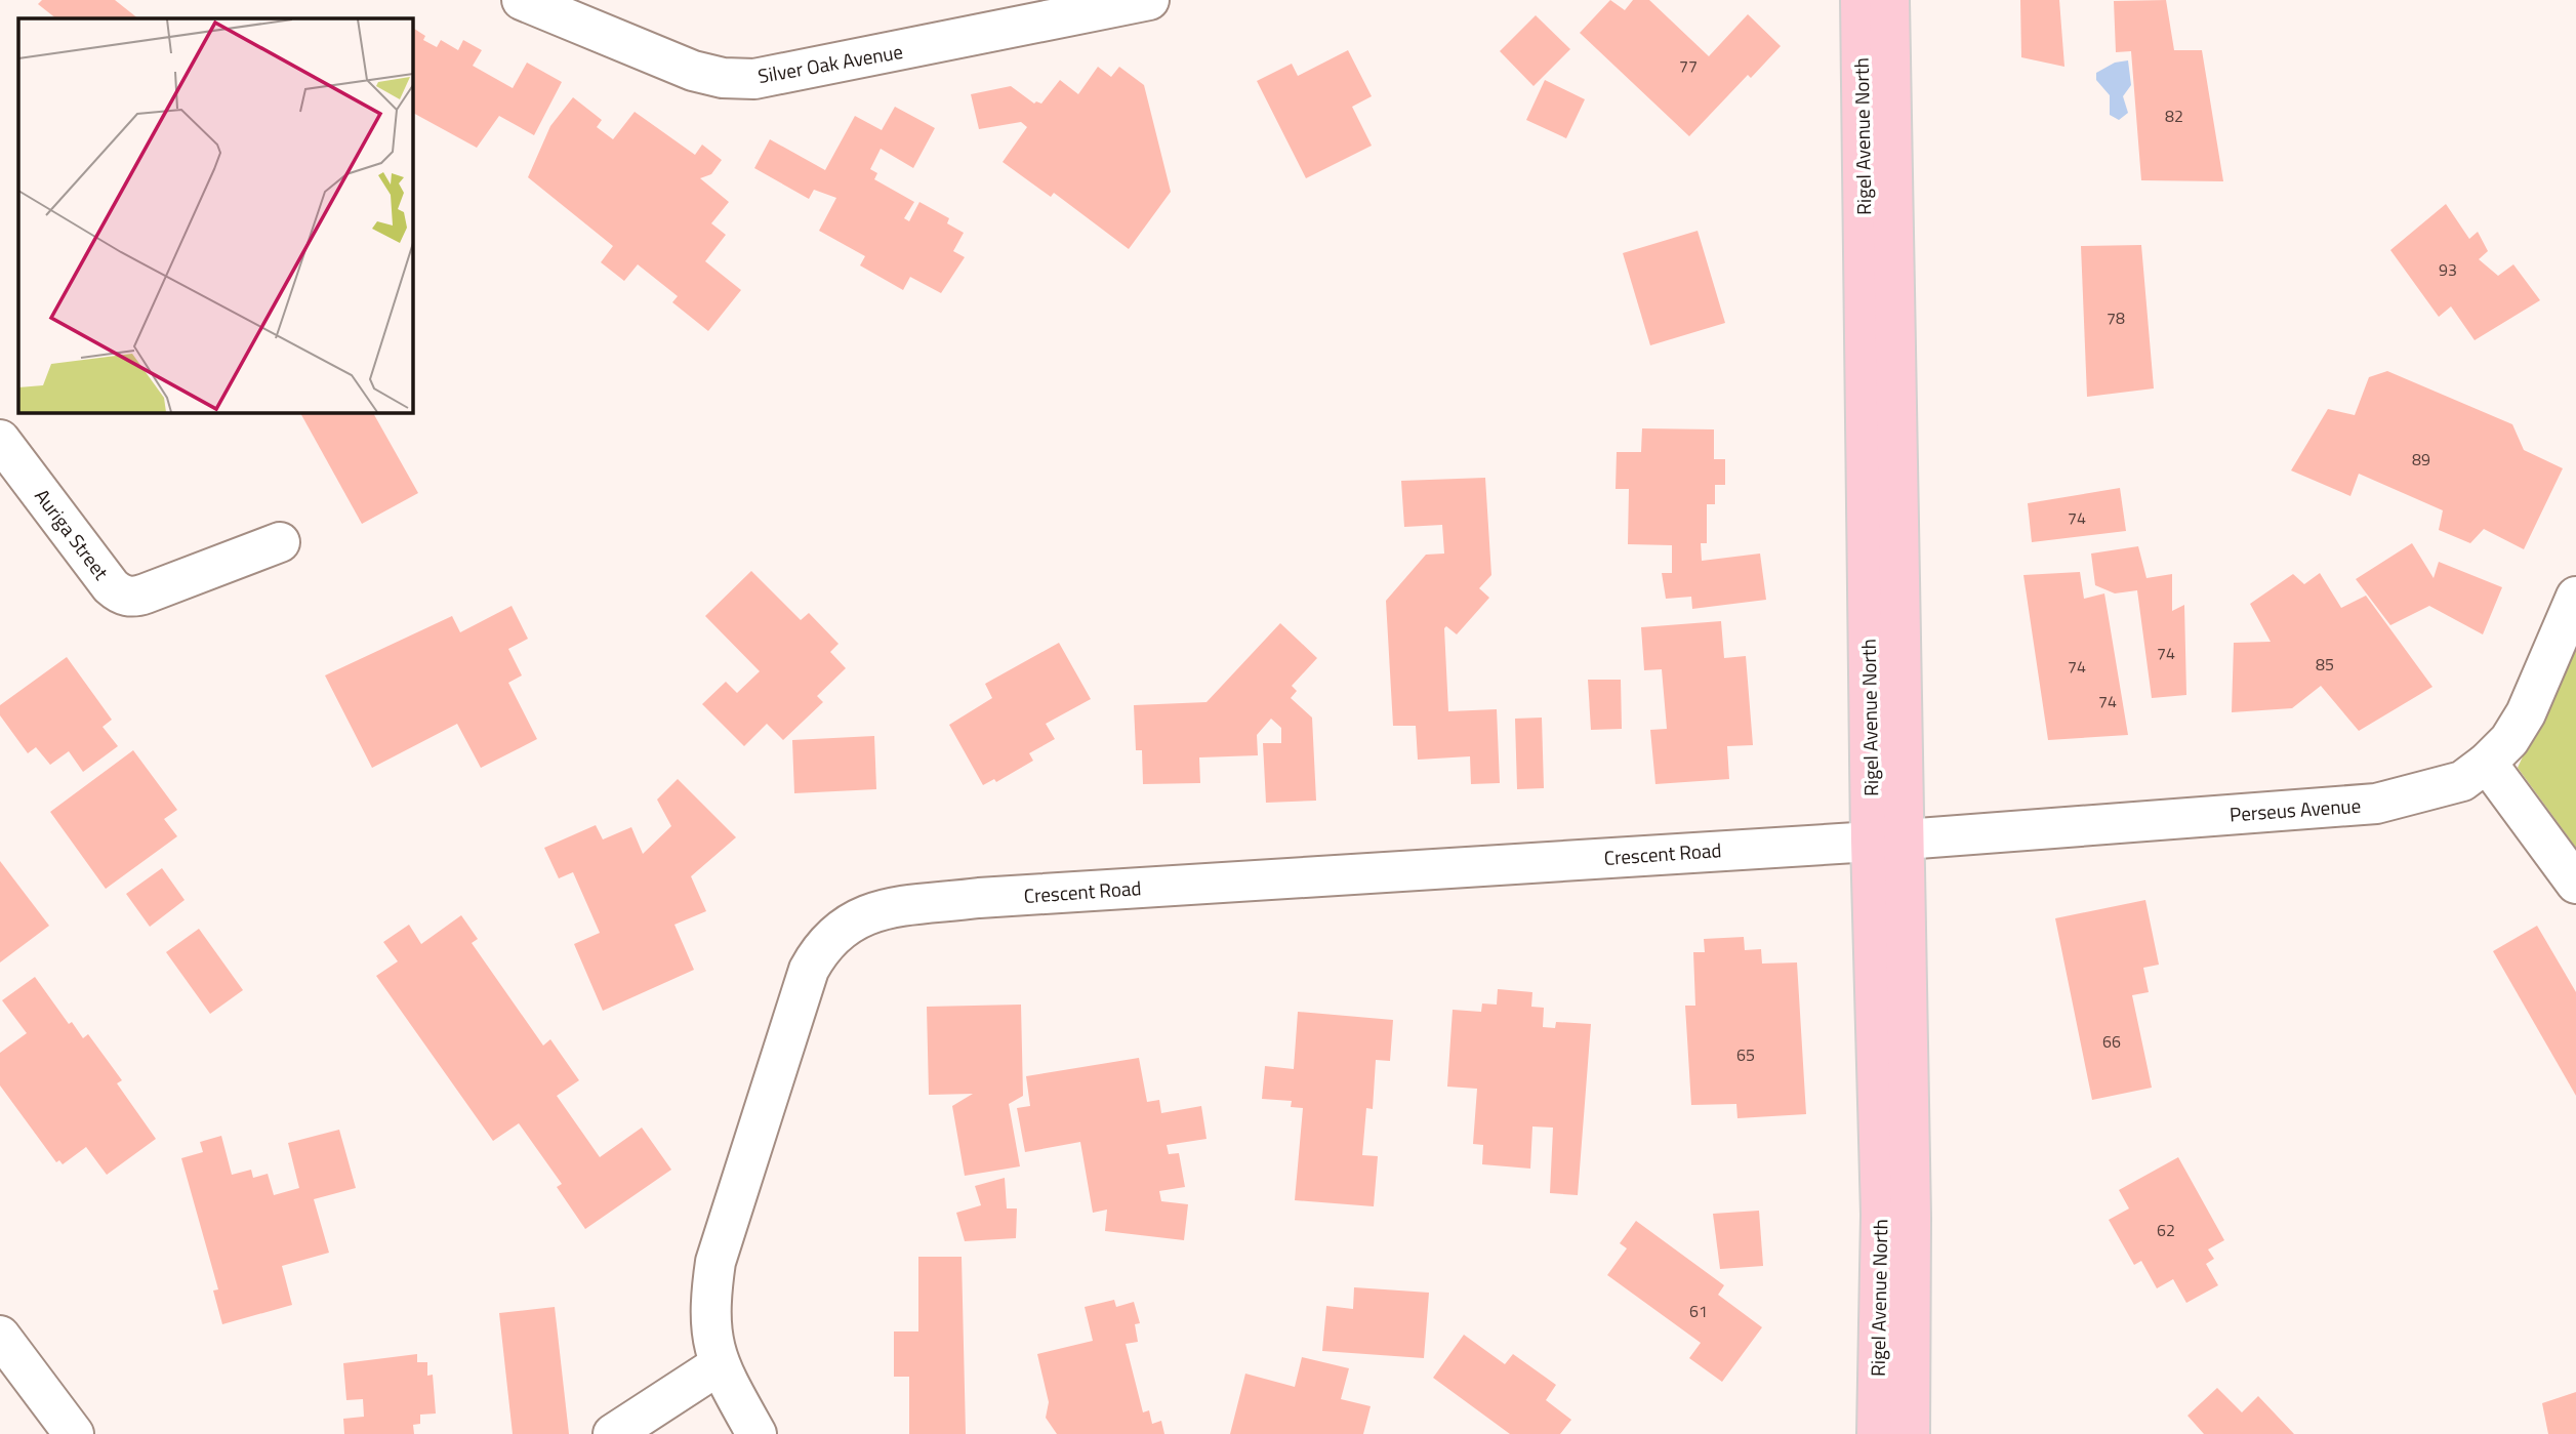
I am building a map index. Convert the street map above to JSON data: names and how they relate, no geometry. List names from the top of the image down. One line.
{"streets":{"main road":["Rigel Avenue North"],"street":["Silver Oak Avenue","Auriga Street","Perseus Avenue","Crescent Road"]},"crossings":[["Rigel Avenue North","Perseus Avenue"],["Rigel Avenue North","Crescent Road"],["Perseus Avenue","Crescent Road"]],"house_numbers":["77","82","93","78","89","74","74","85","74","74","66","65","62","61"]}
